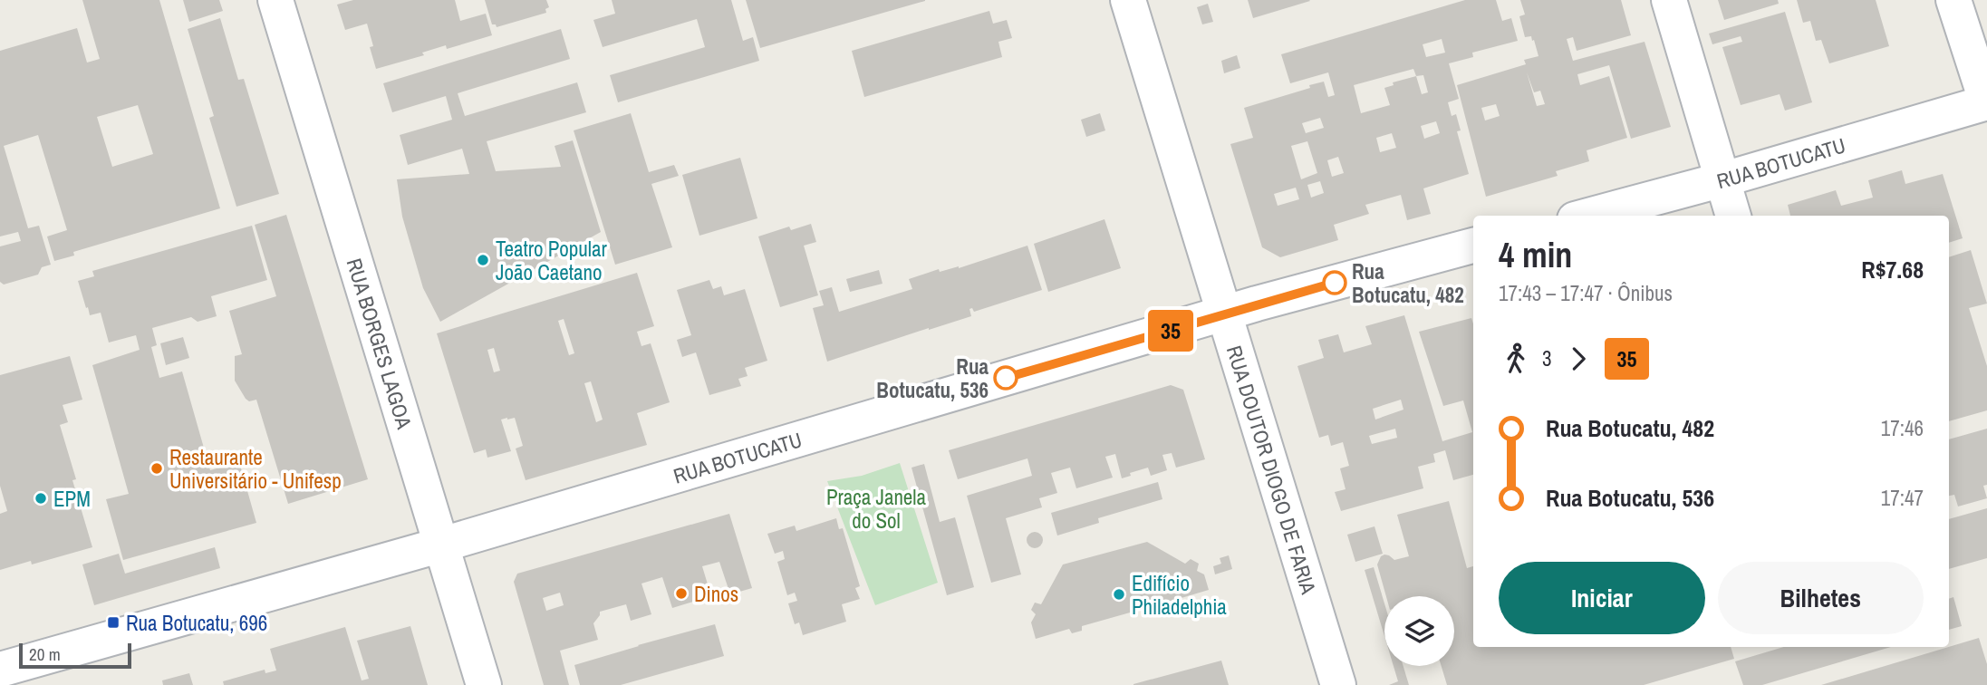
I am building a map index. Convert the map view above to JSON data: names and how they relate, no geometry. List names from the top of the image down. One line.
{"streets":{"street":["RUA BOTUCATU","RUA BORGES LAGOA","RUA DOUTOR DIOGO DE FARIA"]},"crossings":[["RUA BOTUCATU","RUA BORGES LAGOA"],["RUA BOTUCATU","RUA DOUTOR DIOGO DE FARIA"]],"parks":["Praça Janela do Sol"],"places":{"other":["Teatro Popular João Caetano","Rua Botucatu, 482","Rua Botucatu, 536","Restaurante Universitário - Unifesp","EPM","Dinos","Edifício Philadelphia"],"transit":["Rua Botucatu, 696"]},"lines":["bus line 35"],"scale_bar":"20 m","page":{"on_map":"35","heading":["4 min","17:43 – 17:47 · Ônibus","R$7.68"],"legs":["3","35"],"list":[{"name":"Rua Botucatu, 482","value":"17:46"},{"name":"Rua Botucatu, 536","value":"17:47"}],"buttons":["Iniciar","Bilhetes"],"scale":"20 m"}}
